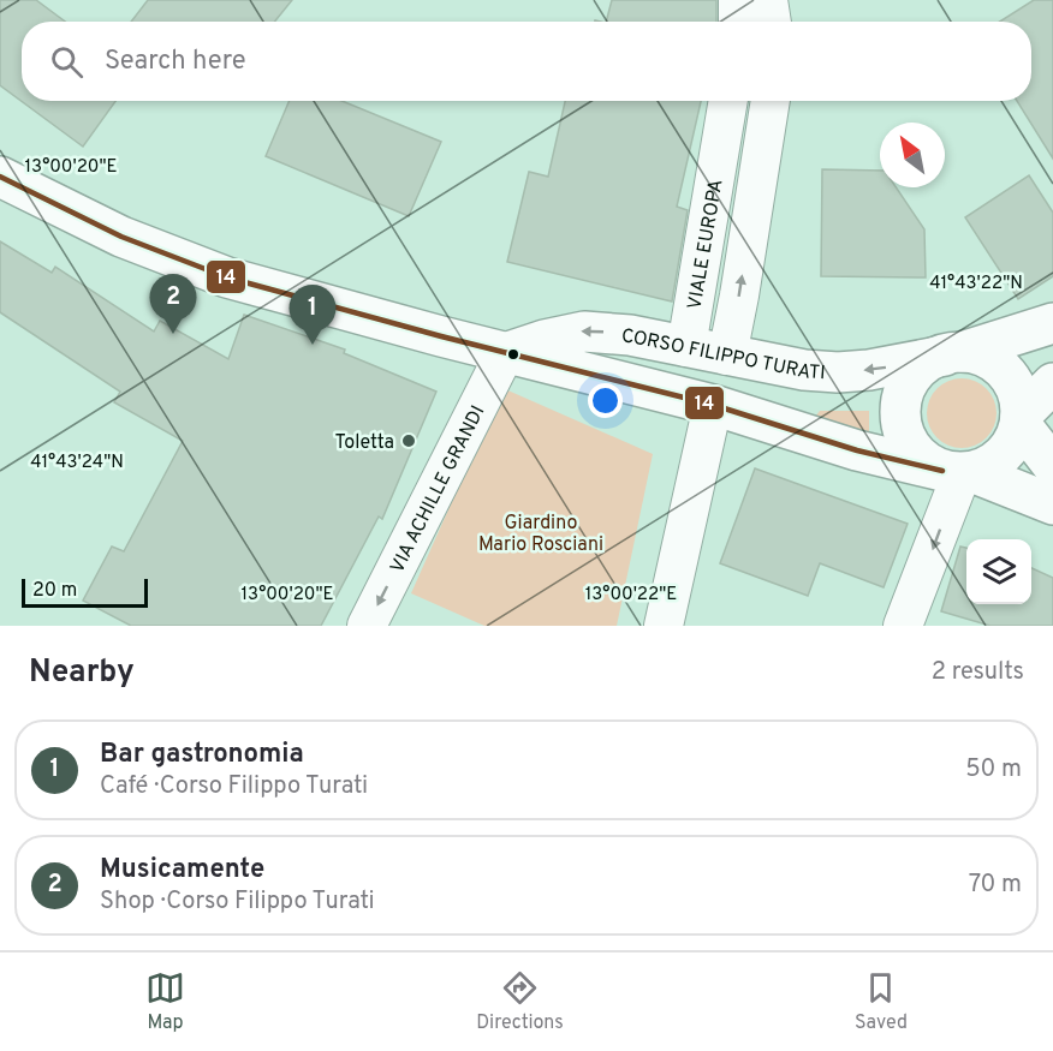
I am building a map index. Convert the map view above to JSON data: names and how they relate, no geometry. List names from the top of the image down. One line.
{"streets":{"main road":["VIALE EUROPA","CORSO FILIPPO TURATI"],"street":["VIA ACHILLE GRANDI"]},"crossings":[["VIALE EUROPA","CORSO FILIPPO TURATI"],["CORSO FILIPPO TURATI","VIA ACHILLE GRANDI"]],"parks":["Giardino Mario Rosciani"],"places":["Toletta"],"lines":["transit line 14"],"scale_bar":"20 m","north":"top left","page":{"search":"Search here","pins":["2","1"],"scale":"20 m","heading":["Nearby","2 results"],"list":[{"mark":"1","name":"Bar gastronomia","note":"Café · Corso Filippo Turati","value":"50 m"},{"mark":"2","name":"Musicamente","note":"Shop · Corso Filippo Turati","value":"70 m"}],"nav":["Map","Directions","Saved"]},"coordinates":["13°00'20\"E","41°43'22\"N","41°43'24\"N","13°00'22\"E"]}
